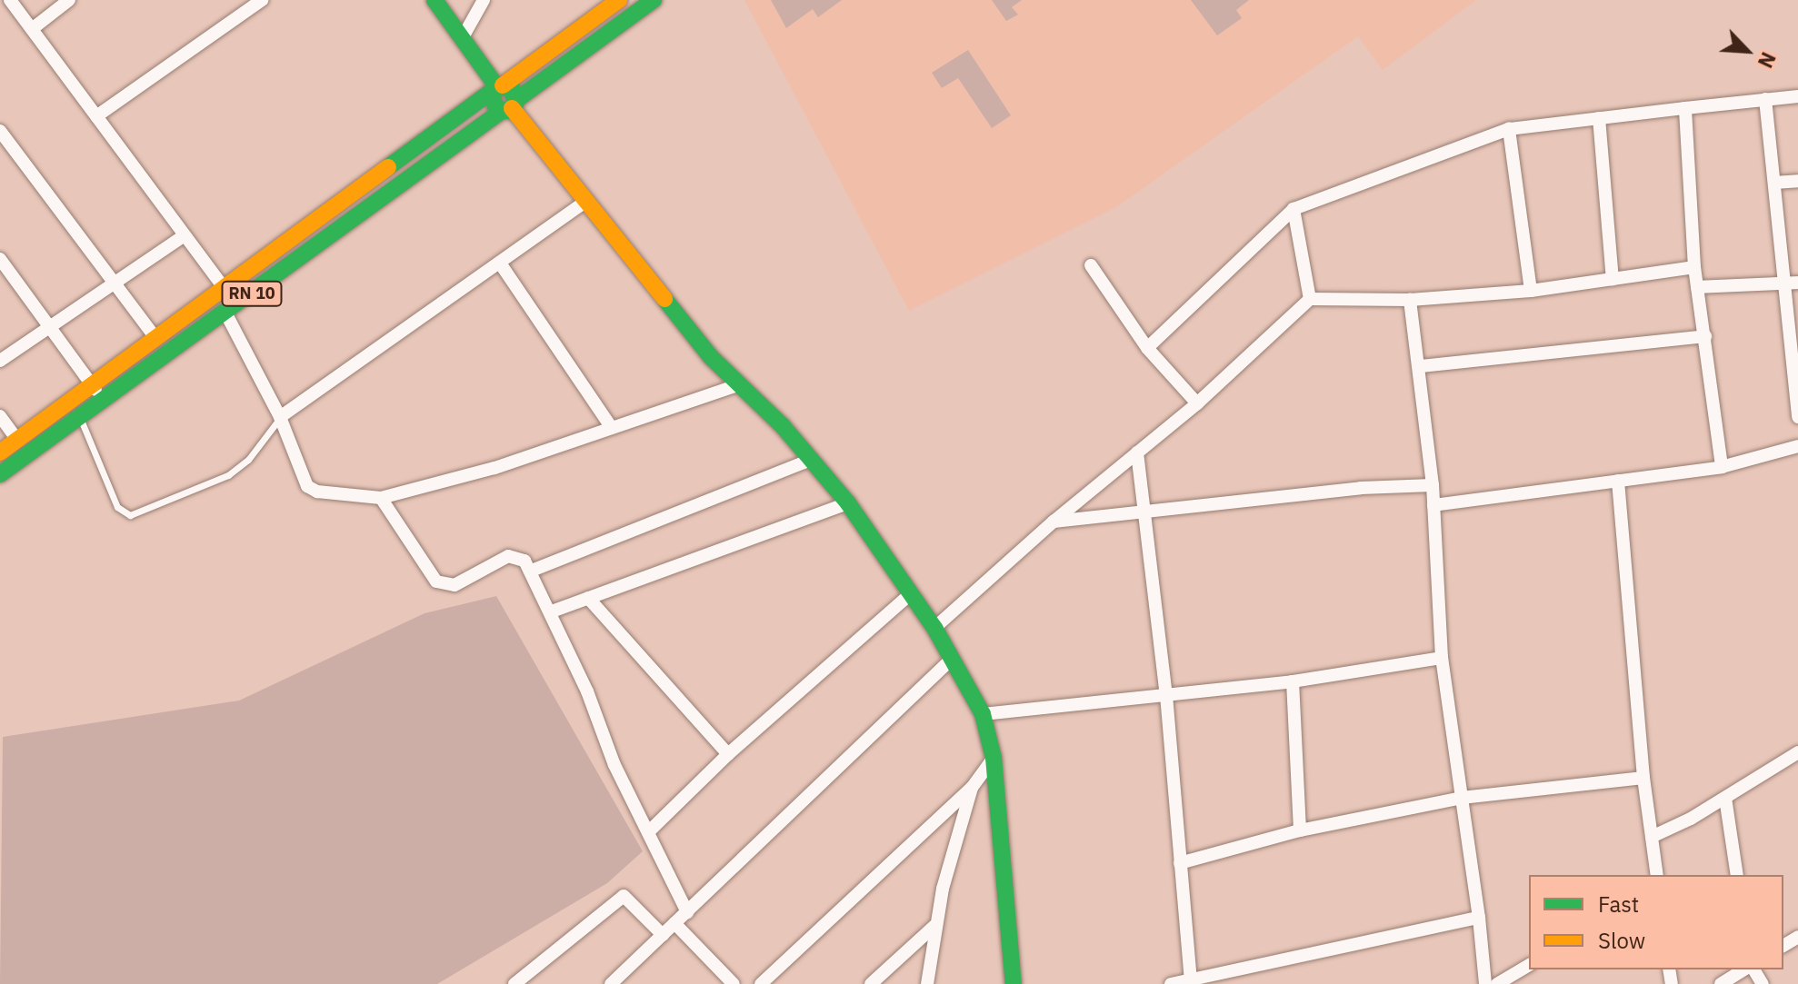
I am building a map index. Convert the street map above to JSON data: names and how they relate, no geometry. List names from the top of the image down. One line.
{"streets":{"main road":["RN 10"]},"legend":["Fast","Slow"],"north":"bottom right"}
